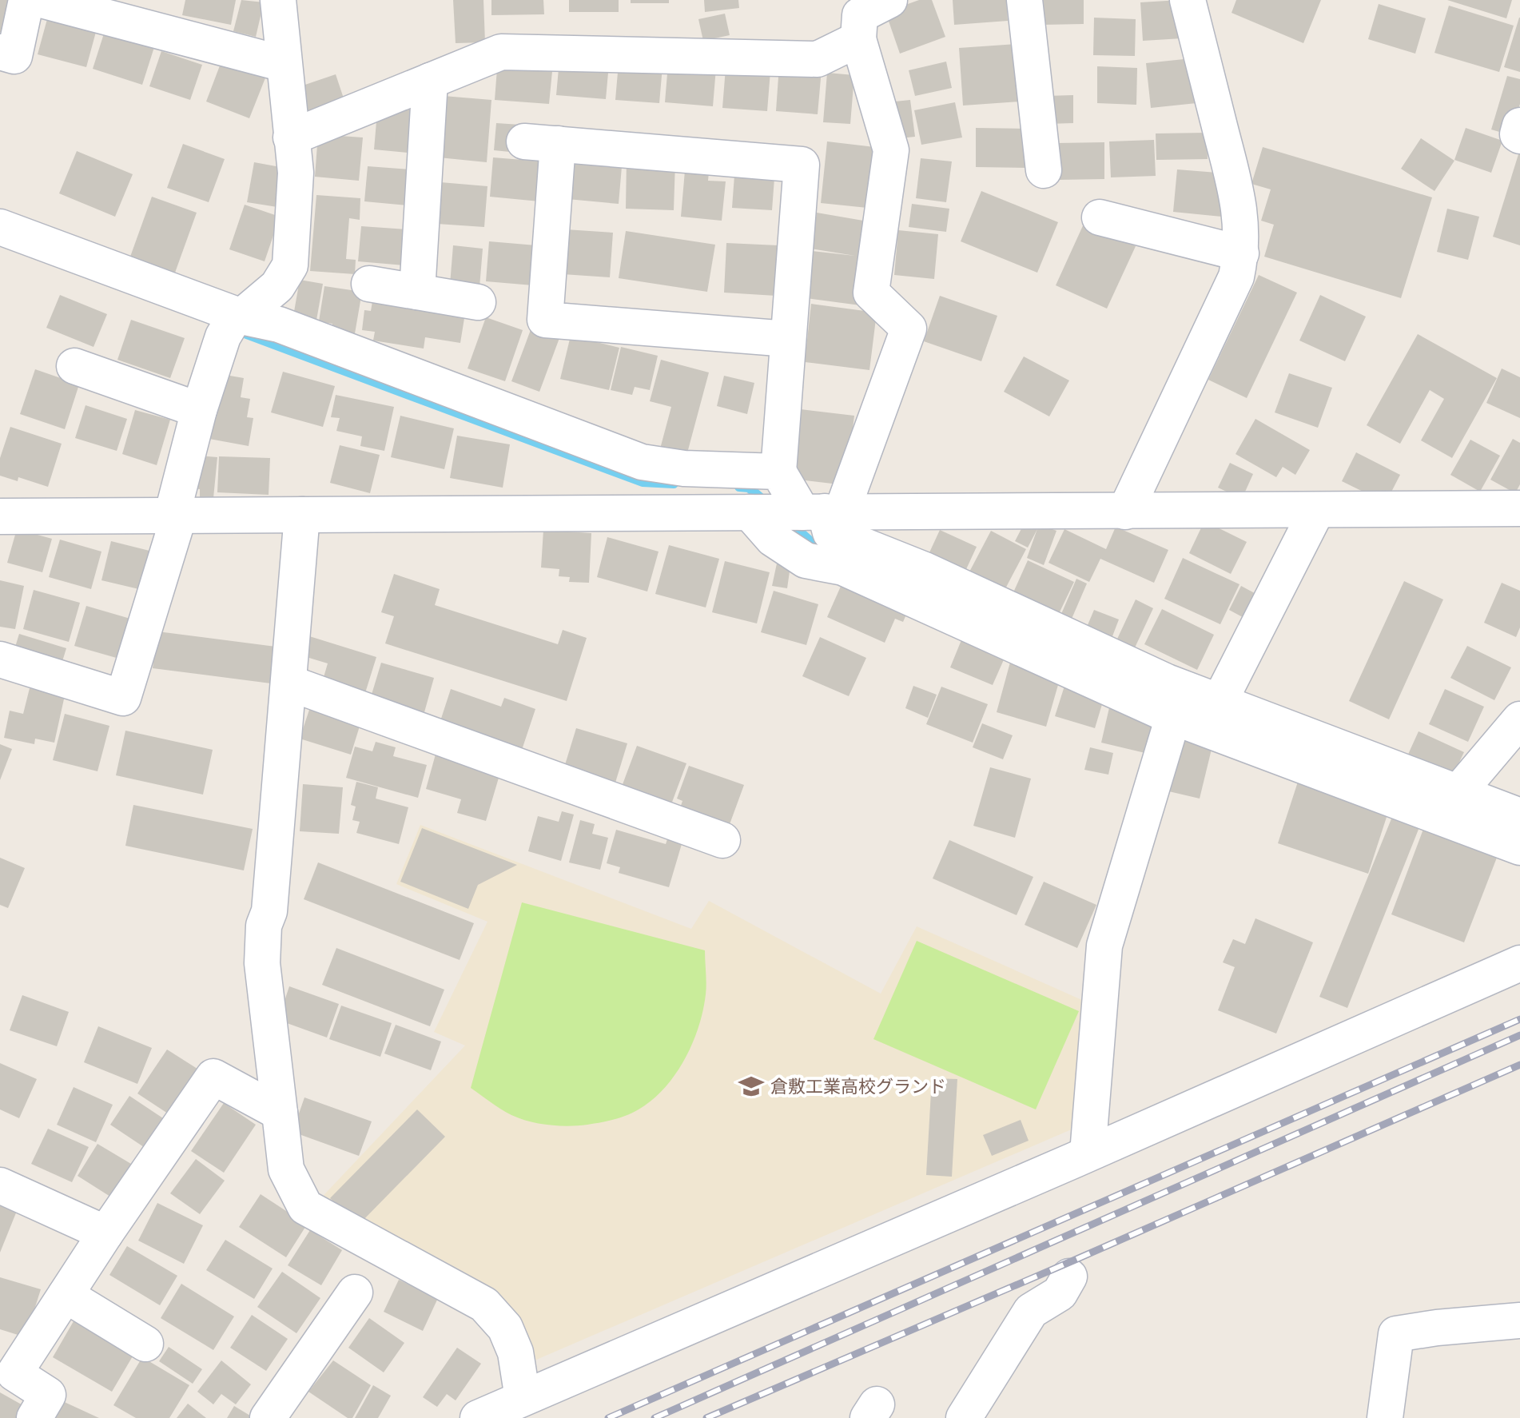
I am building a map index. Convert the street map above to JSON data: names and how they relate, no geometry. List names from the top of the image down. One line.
{"places":{"school or university":["倉敷工業高校グランド"]}}
